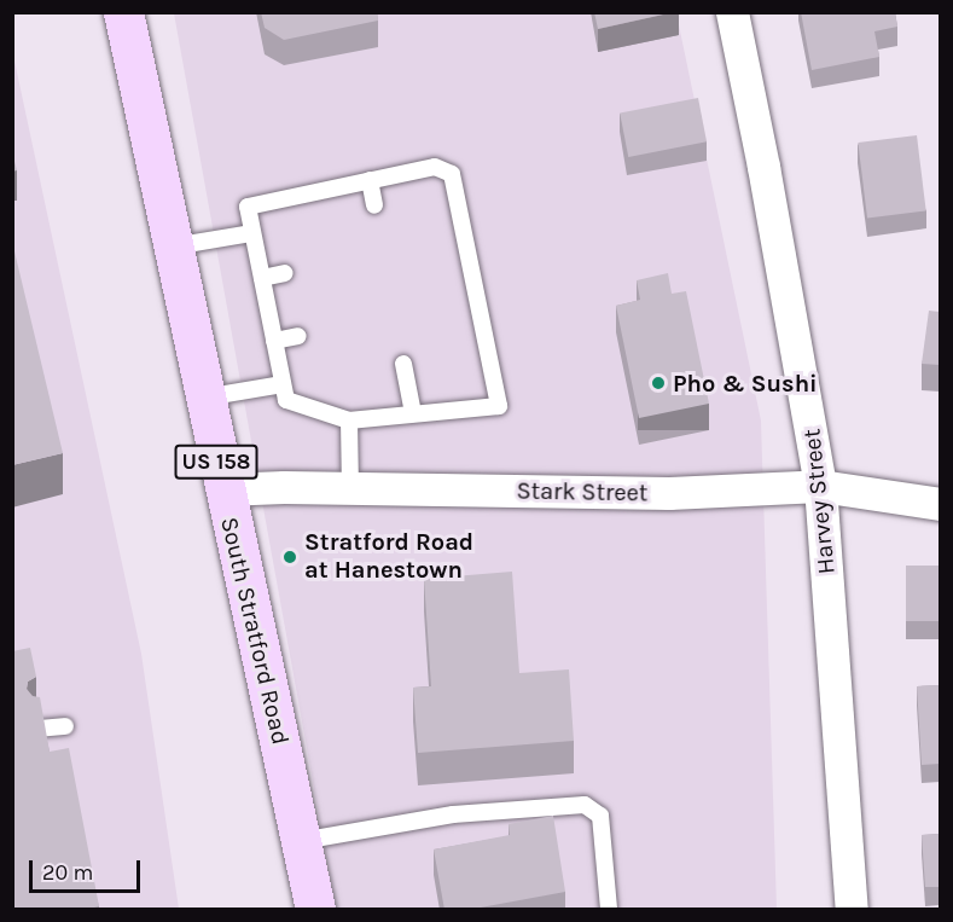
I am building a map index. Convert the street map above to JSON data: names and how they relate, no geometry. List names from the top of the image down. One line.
{"streets":{"main road":["US 158","South Stratford Road"],"street":["Stark Street","Harvey Street"]},"crossings":[["Stark Street","Harvey Street"],["Stark Street","South Stratford Road"]],"places":["Pho & Sushi","Stratford Road at Hanestown"],"scale_bar":"20 m"}
